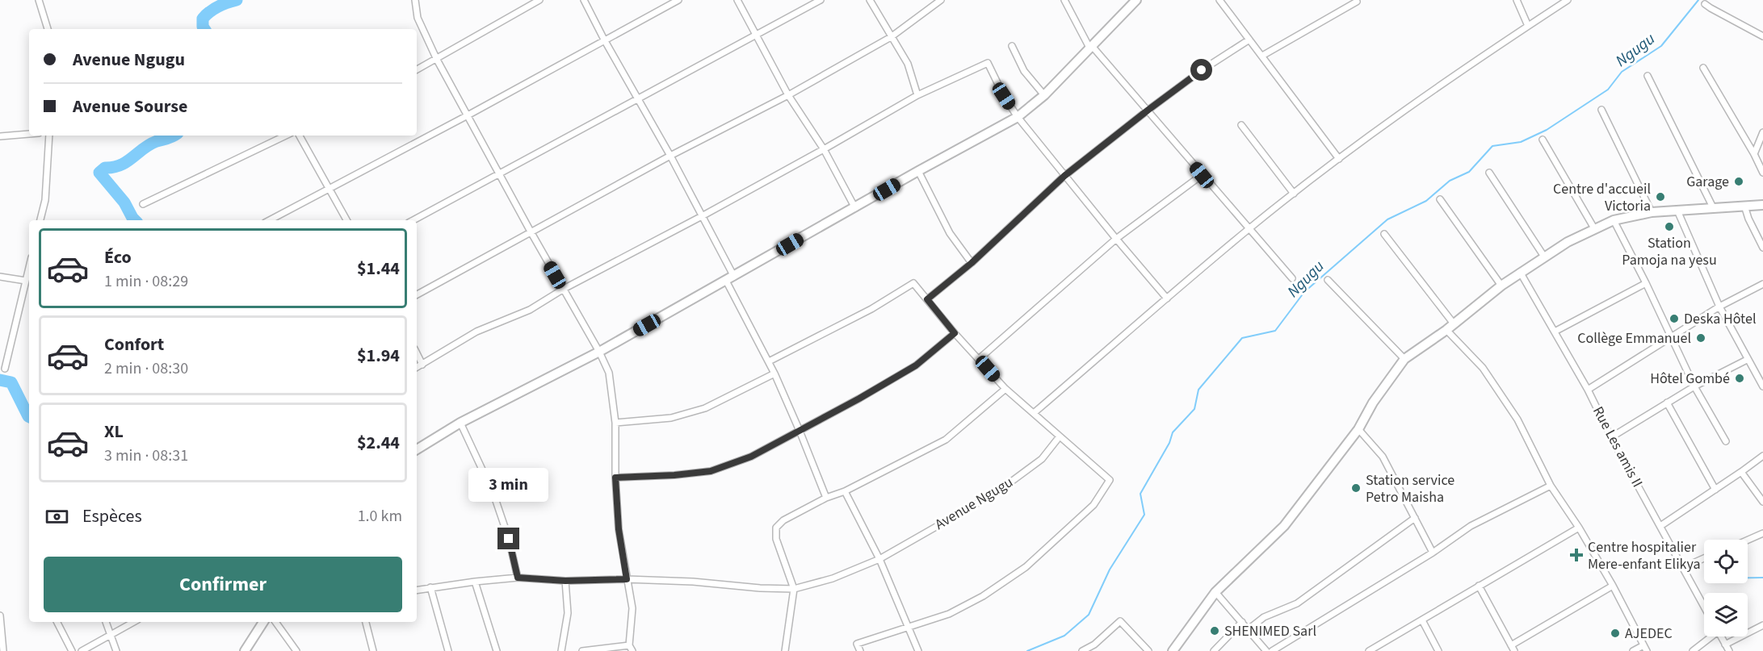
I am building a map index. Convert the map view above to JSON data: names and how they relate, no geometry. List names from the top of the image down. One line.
{"streets":{"street":["Rue Les amis II","Avenue Ngugu"]},"water":["Ngugu"],"places":{"other":["Garage","Centre d'accueil Victoria","Station Pamoja na yesu","Deska Hôtel","Collège Emmanuel","Hôtel Gombé","Station service Petro Maisha","SHENIMED Sarl","AJEDEC"],"health":["Centre hospitalier Mere-enfant Elikya"]},"page":{"banner":["Avenue Ngugu","Avenue Sourse"],"list":[{"name":"Éco","note":"1 min · 08:29","value":"$1.44"},{"name":"Confort","note":"2 min · 08:30","value":"$1.94"},{"name":"XL","note":"3 min · 08:31","value":"$2.44"}],"bubble":"3 min","pay":["Espèces","1.0 km"],"buttons":"Confirmer"}}
